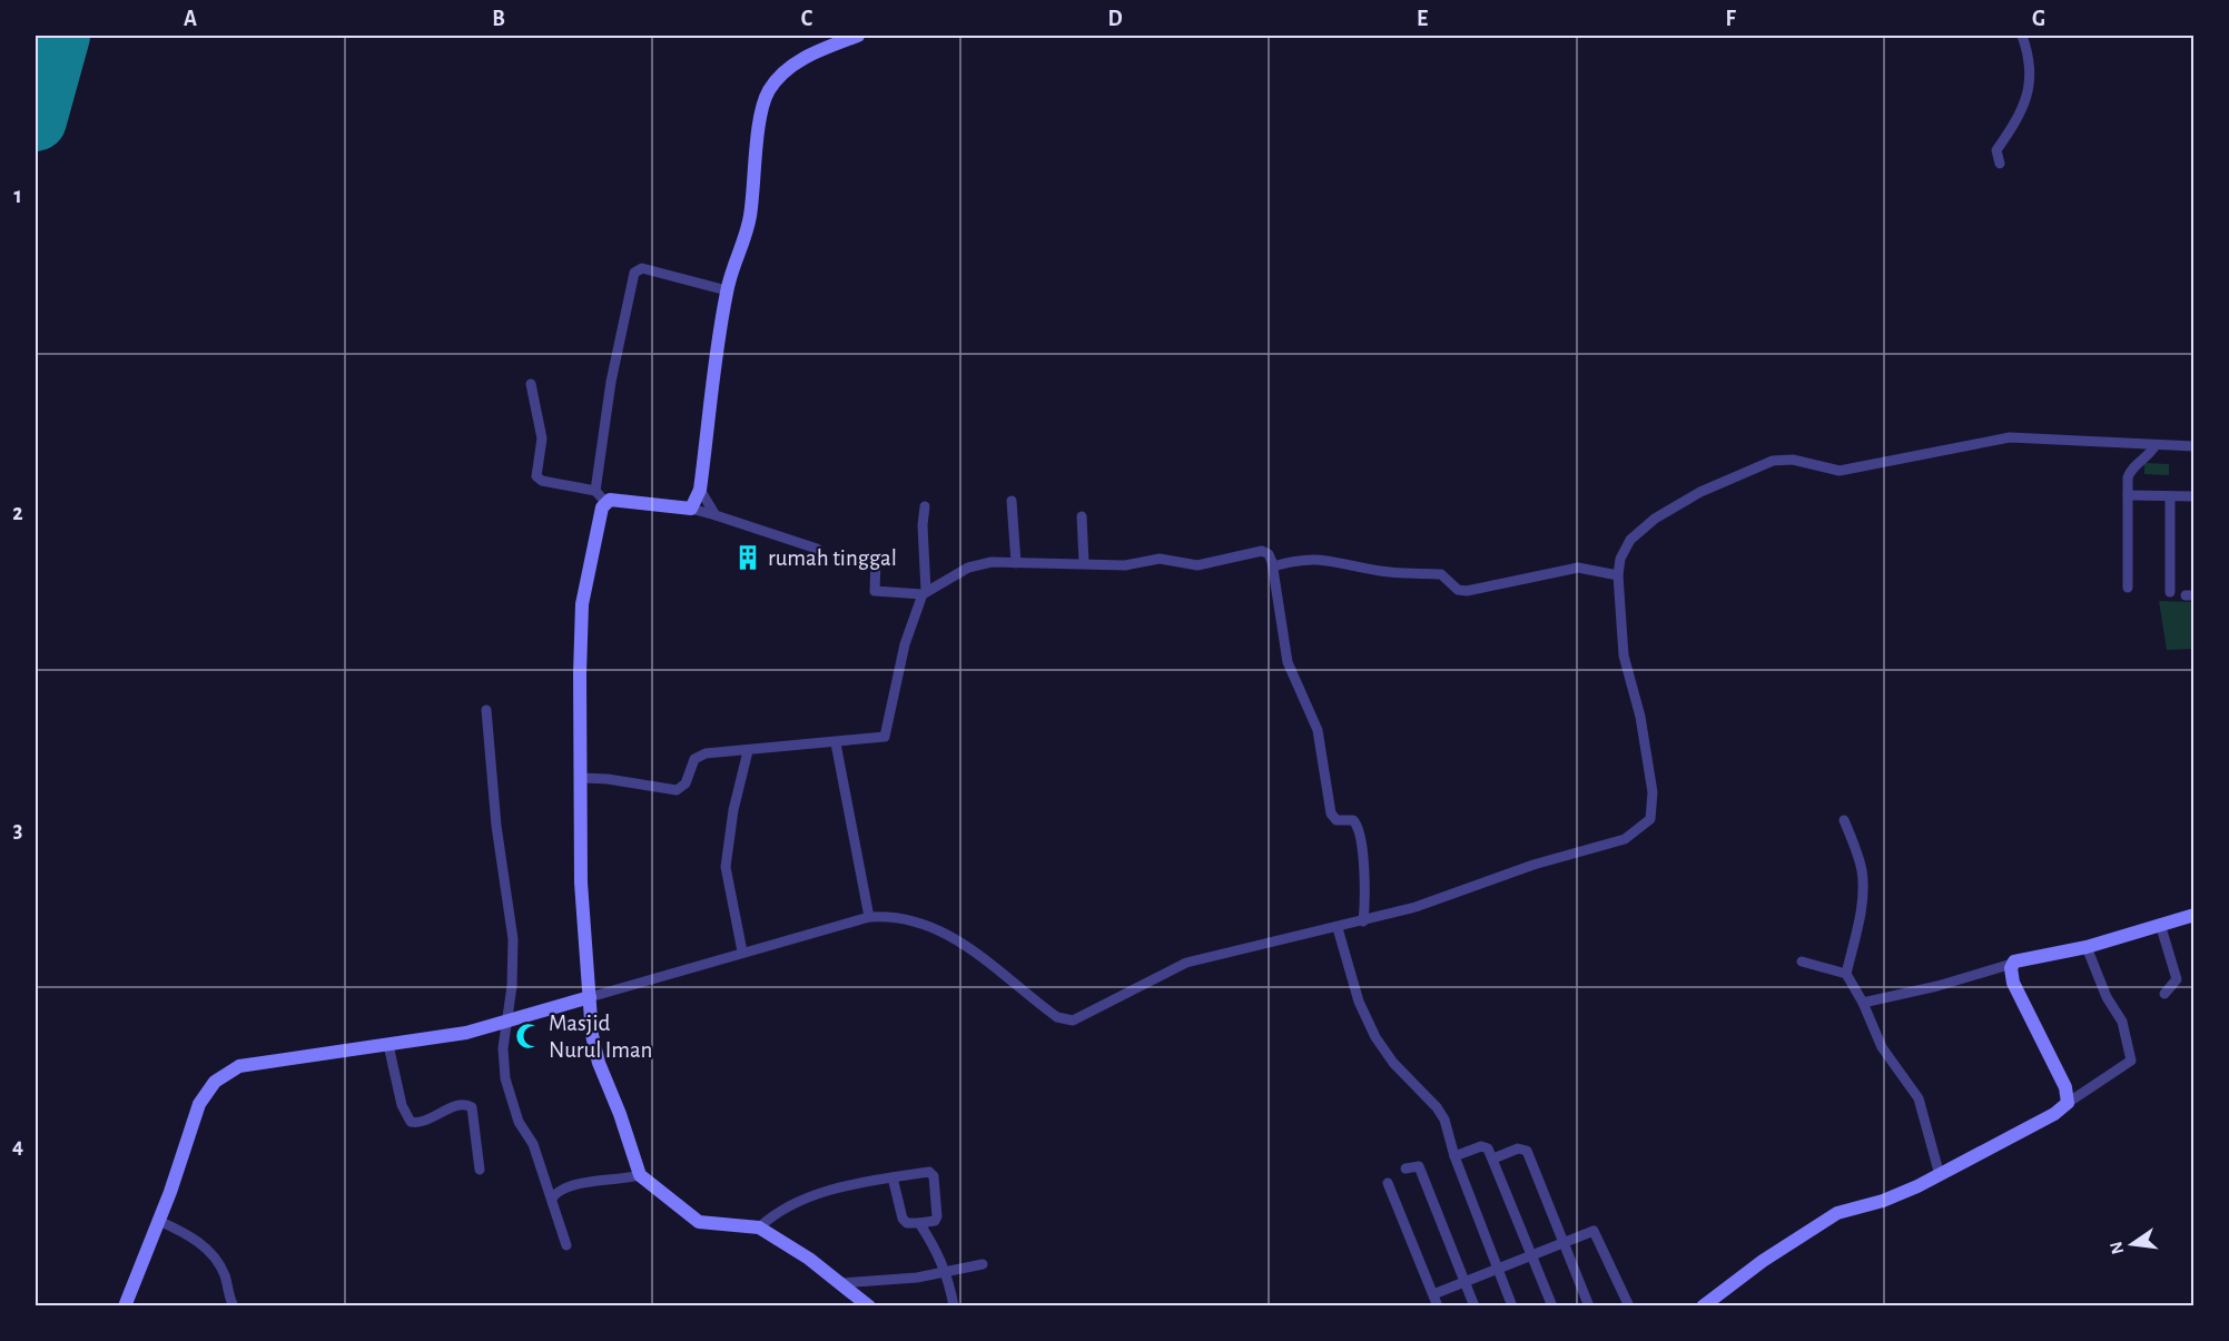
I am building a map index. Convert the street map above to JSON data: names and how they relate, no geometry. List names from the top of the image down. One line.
{"places":{"building":["rumah tinggal"],"mosque":["Masjid Nurul Iman"]},"north":"left","grid":{"columns":["A","B","C","D","E","F","G"],"rows":["1","2","3","4"]}}
